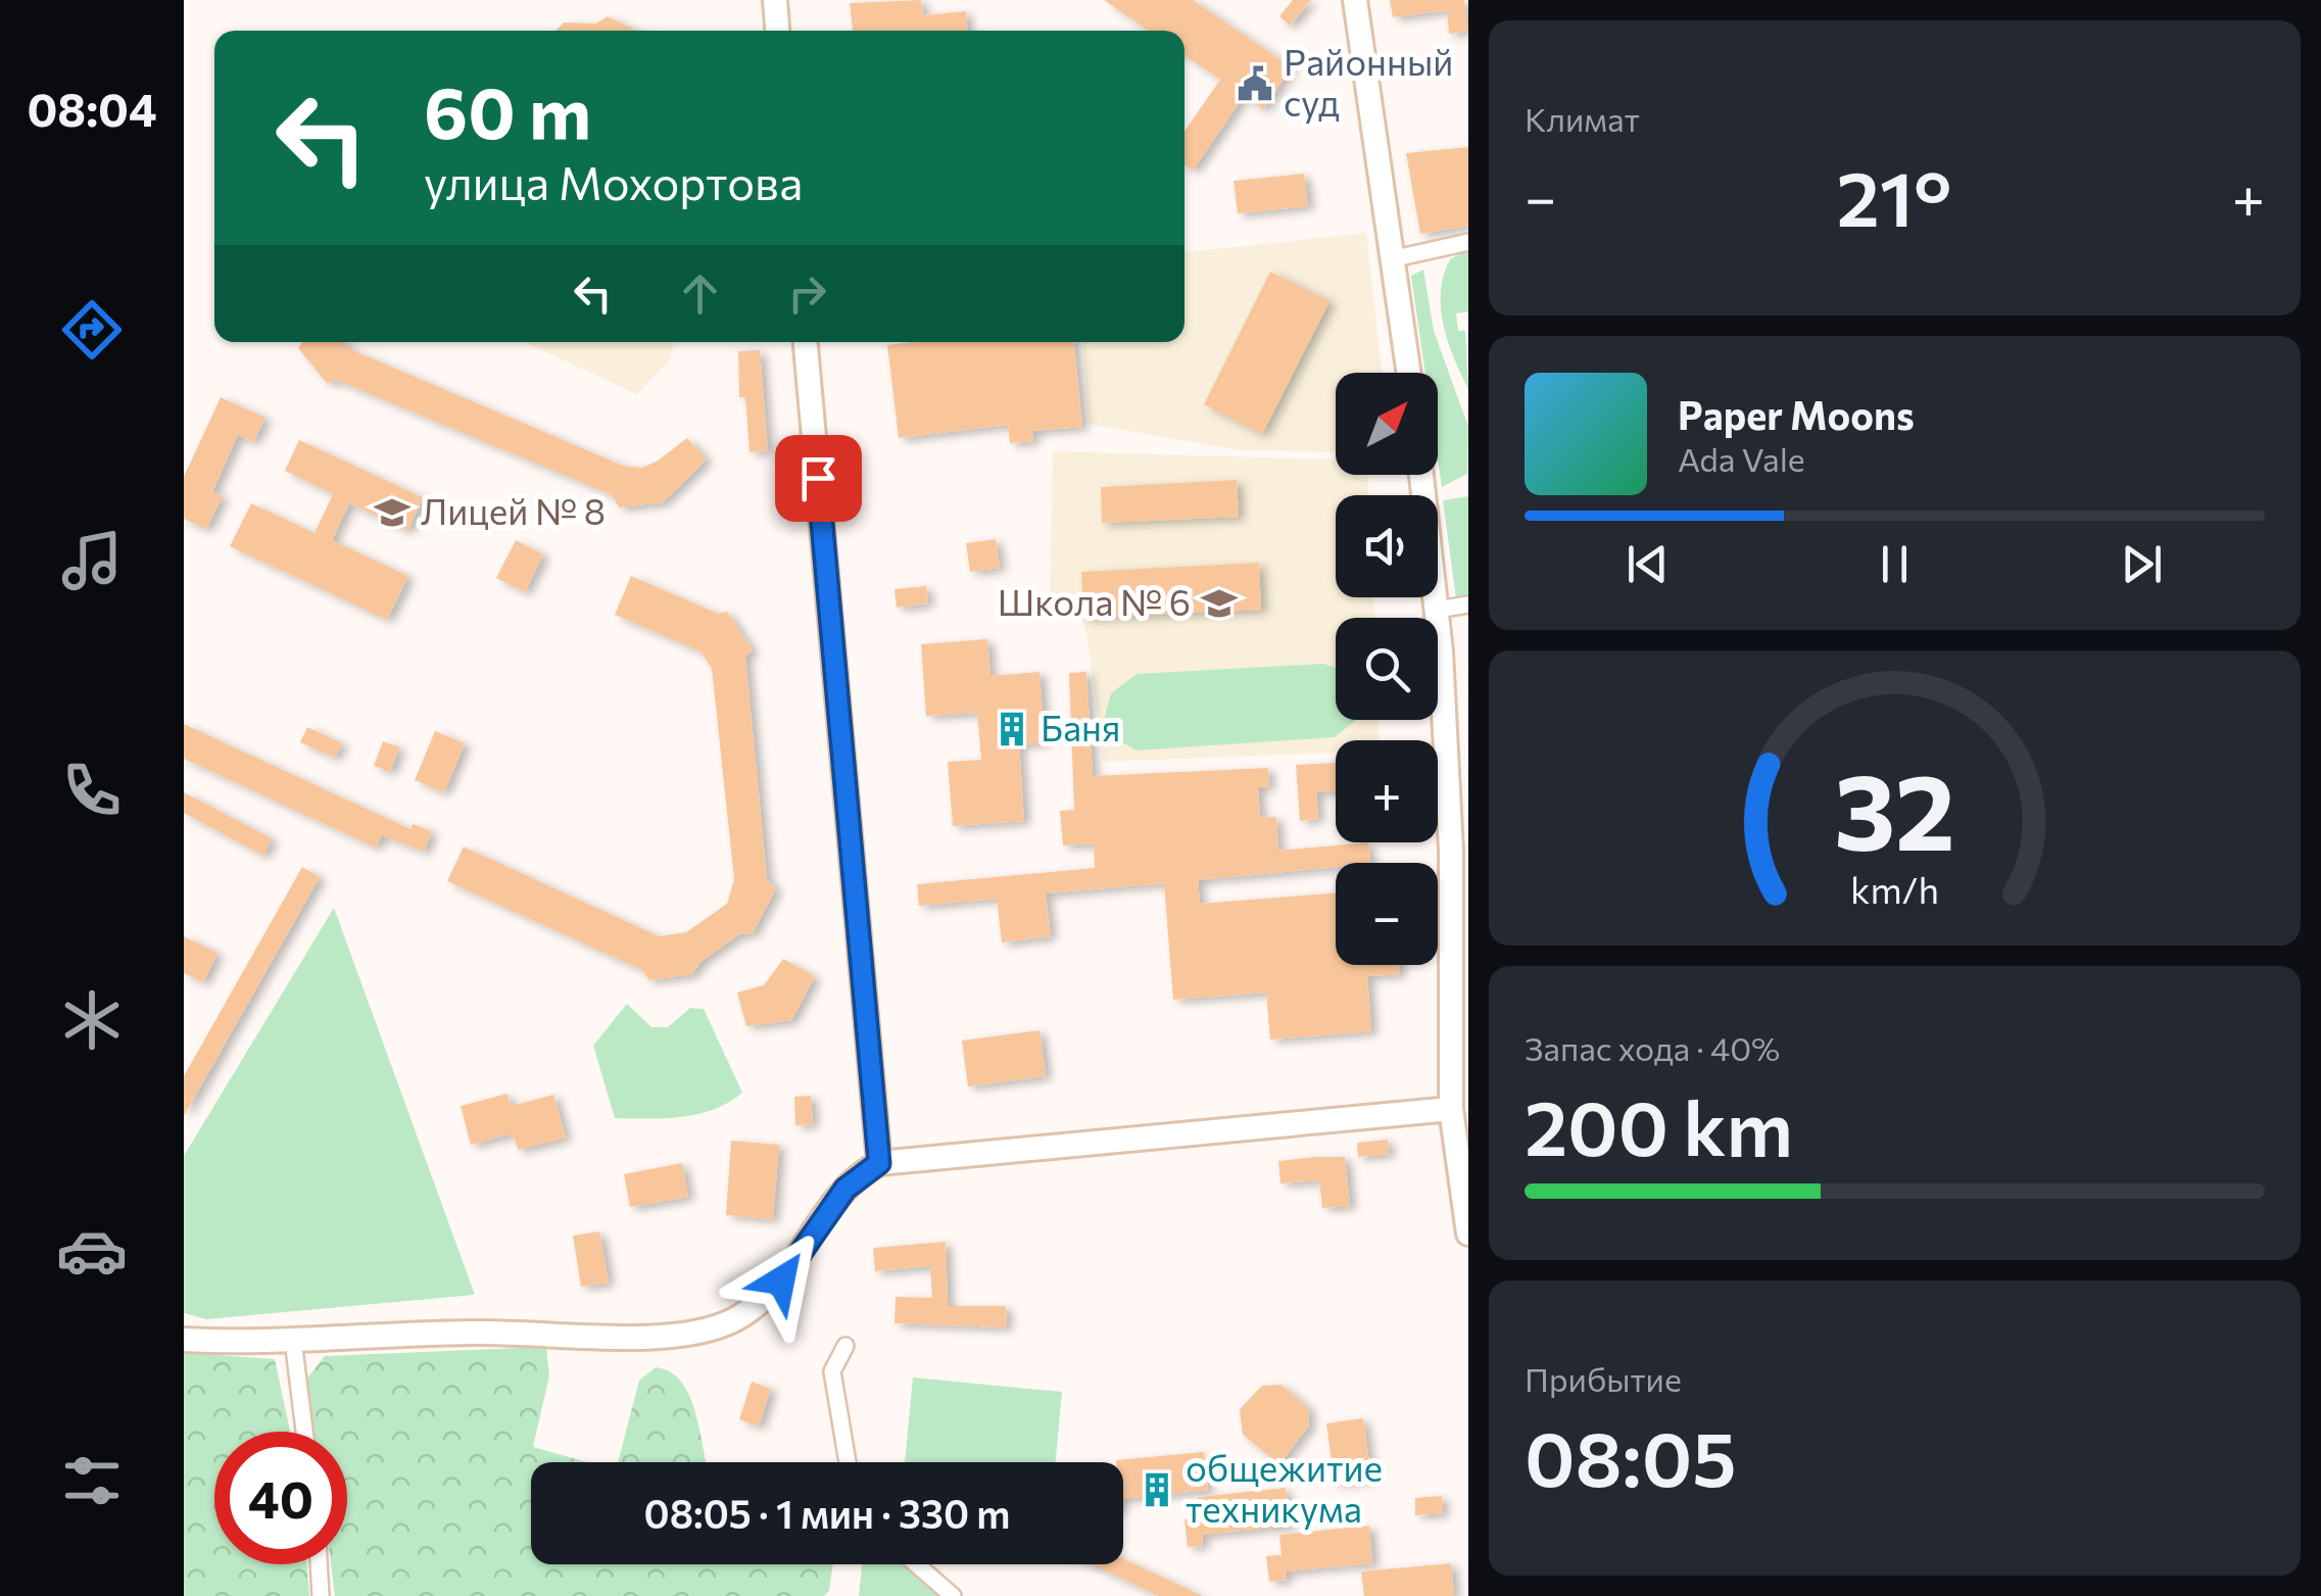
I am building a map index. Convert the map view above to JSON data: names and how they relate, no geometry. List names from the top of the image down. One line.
{"places":{"public building":["Районный суд"],"school or university":["Лицей № 8","Школа № 6"],"building":["Баня","общежитие техникума"]},"north":"top right","page":{"tabs":"08:04","tile":["Климат",["Запас хода · 40%","200 km"],["Прибытие","08:05"]],"turn":["60 m","улица Мохортова"],"heat":["−","21°","+"],"map_buttons":["+","−"],"song":["Paper Moons","Ada Vale"],"limit":"40","trip":"08:05 · 1 мин · 330 m","gauge":["32","km/h"]}}
